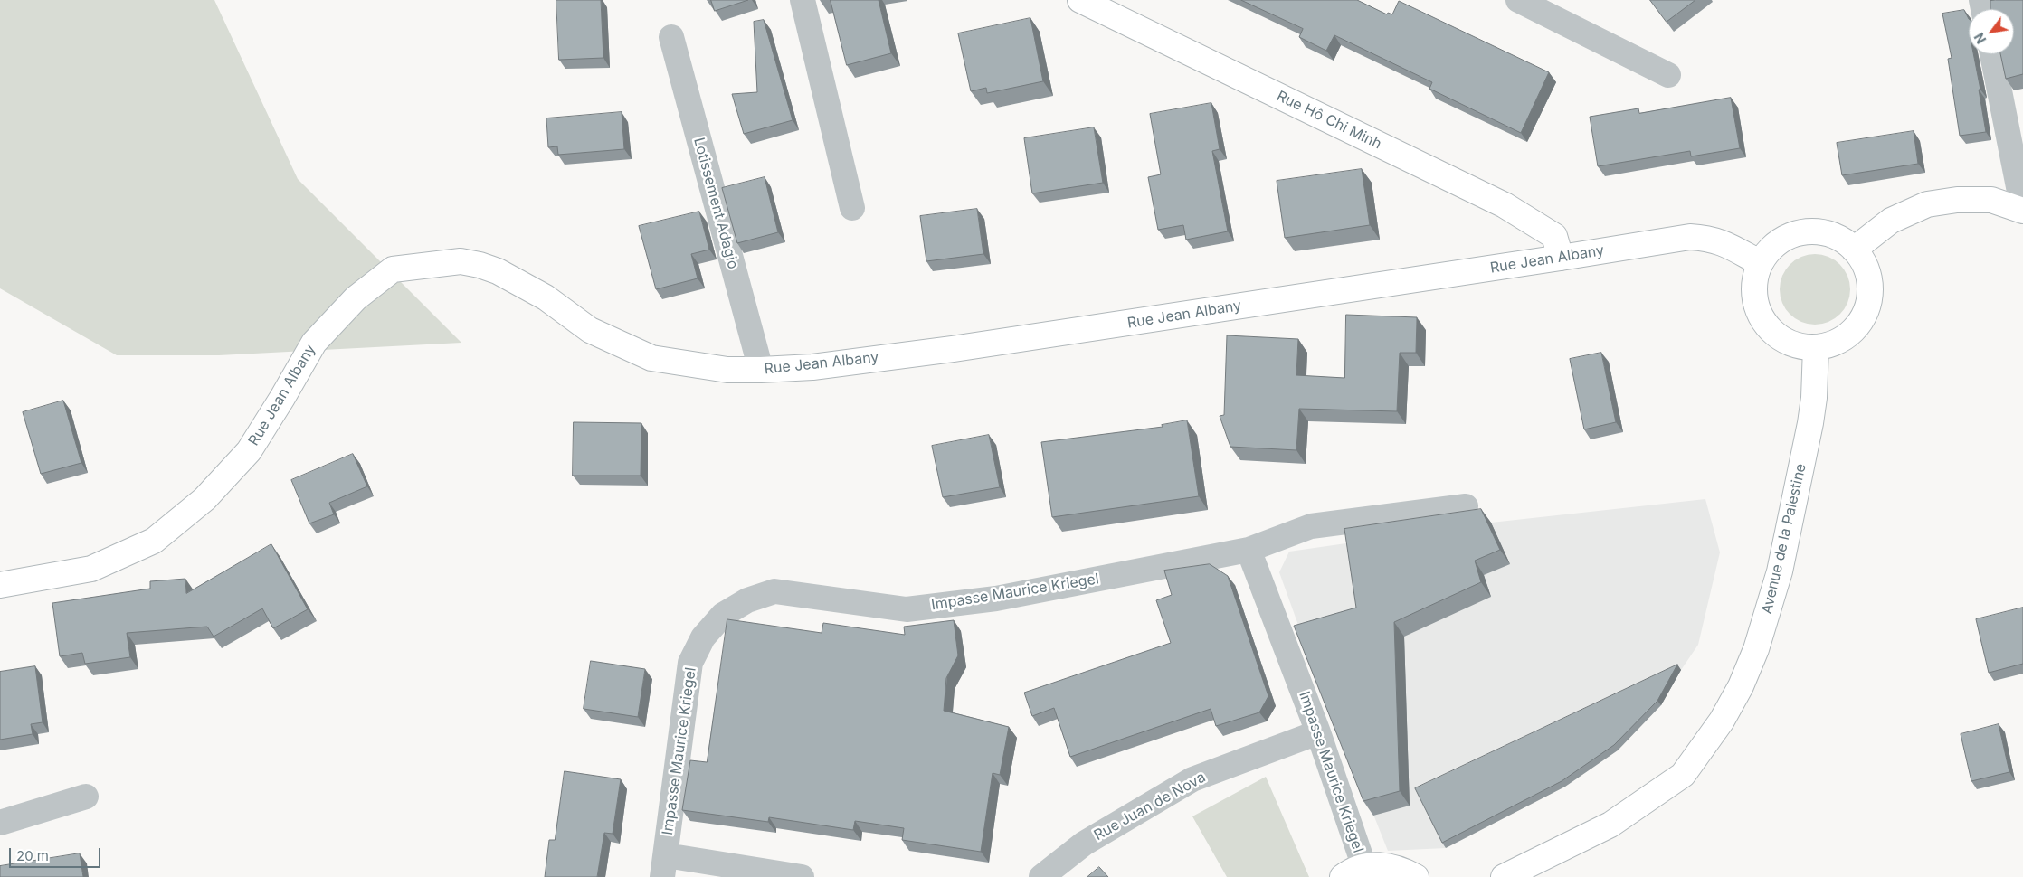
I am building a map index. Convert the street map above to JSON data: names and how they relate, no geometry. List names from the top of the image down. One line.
{"streets":{"main road":["Rue Hô Chi Minh","Rue Jean Albany","Avenue de la Palestine"],"street":["Lotissement Adagio","Impasse Maurice Kriegel","Rue Juan de Nova"]},"crossings":[["Rue Hô Chi Minh","Rue Jean Albany"],["Lotissement Adagio","Rue Jean Albany"],["Rue Jean Albany","Avenue de la Palestine"],["Impasse Maurice Kriegel","Rue Juan de Nova"]],"scale_bar":"20 m","north":"bottom left"}
